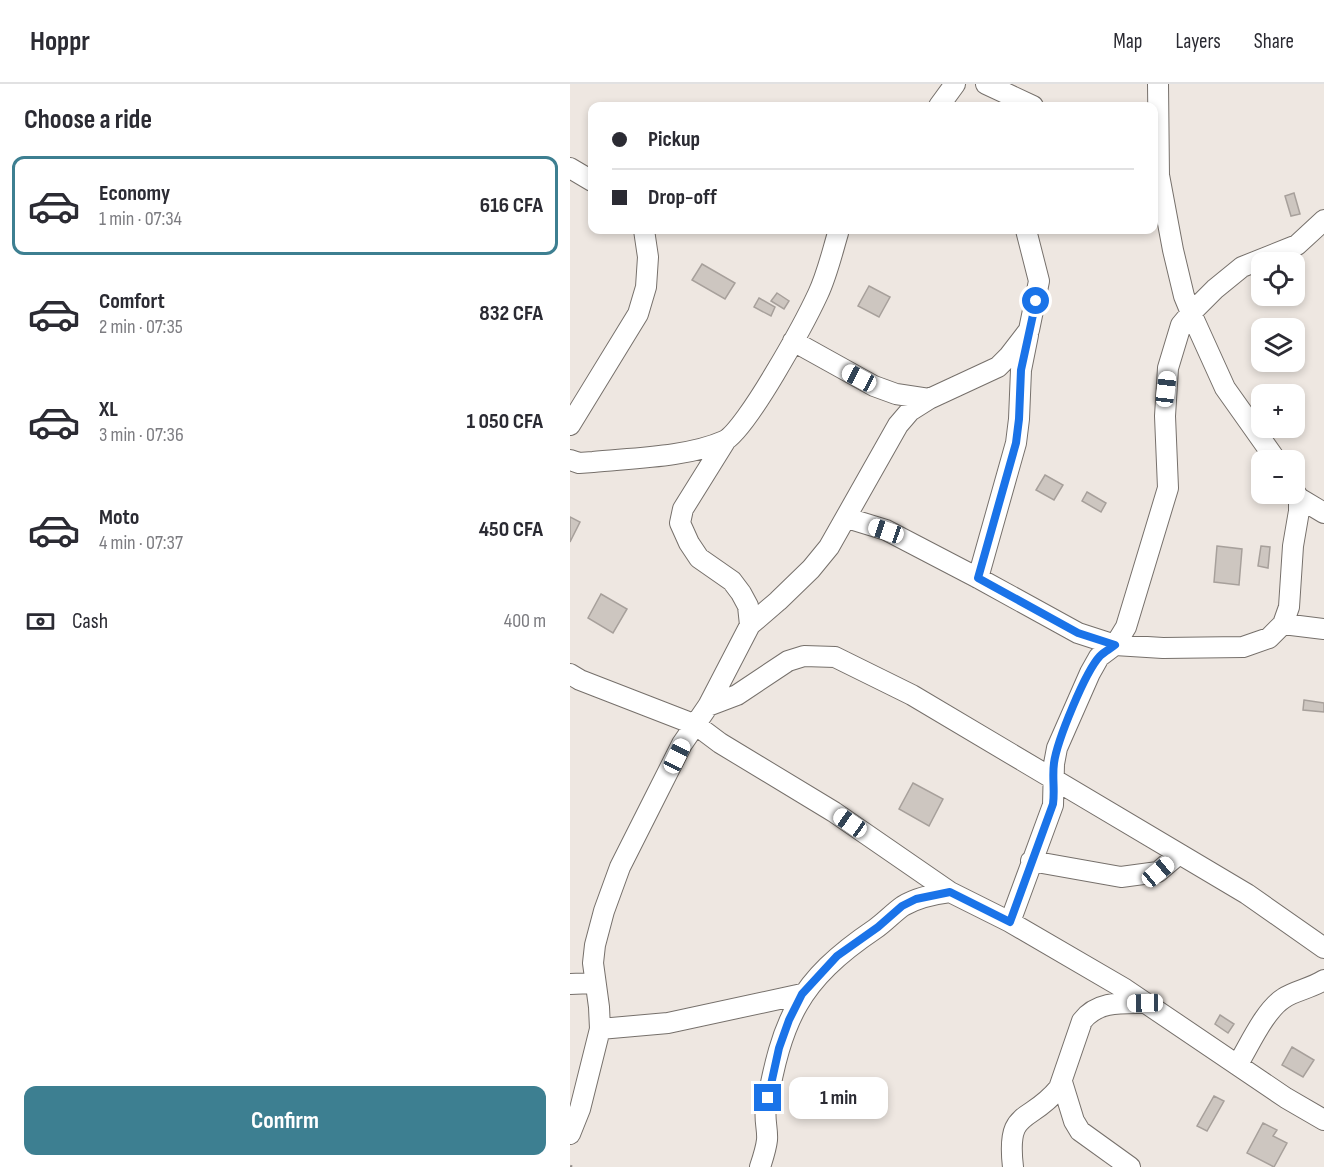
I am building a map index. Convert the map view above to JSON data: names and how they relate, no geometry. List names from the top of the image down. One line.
{"page":{"header":"Hoppr","nav":["Map","Layers","Share"],"heading":"Choose a ride","banner":["Pickup","Drop-off"],"list":[{"name":"Economy","note":"1 min · 07:34","value":"616 CFA"},{"name":"Comfort","note":"2 min · 07:35","value":"832 CFA"},{"name":"XL","note":"3 min · 07:36","value":"1 050 CFA"},{"name":"Moto","note":"4 min · 07:37","value":"450 CFA"}],"map_buttons":["+","−"],"pay":["Cash","400 m"],"buttons":"Confirm","bubble":"1 min"}}
